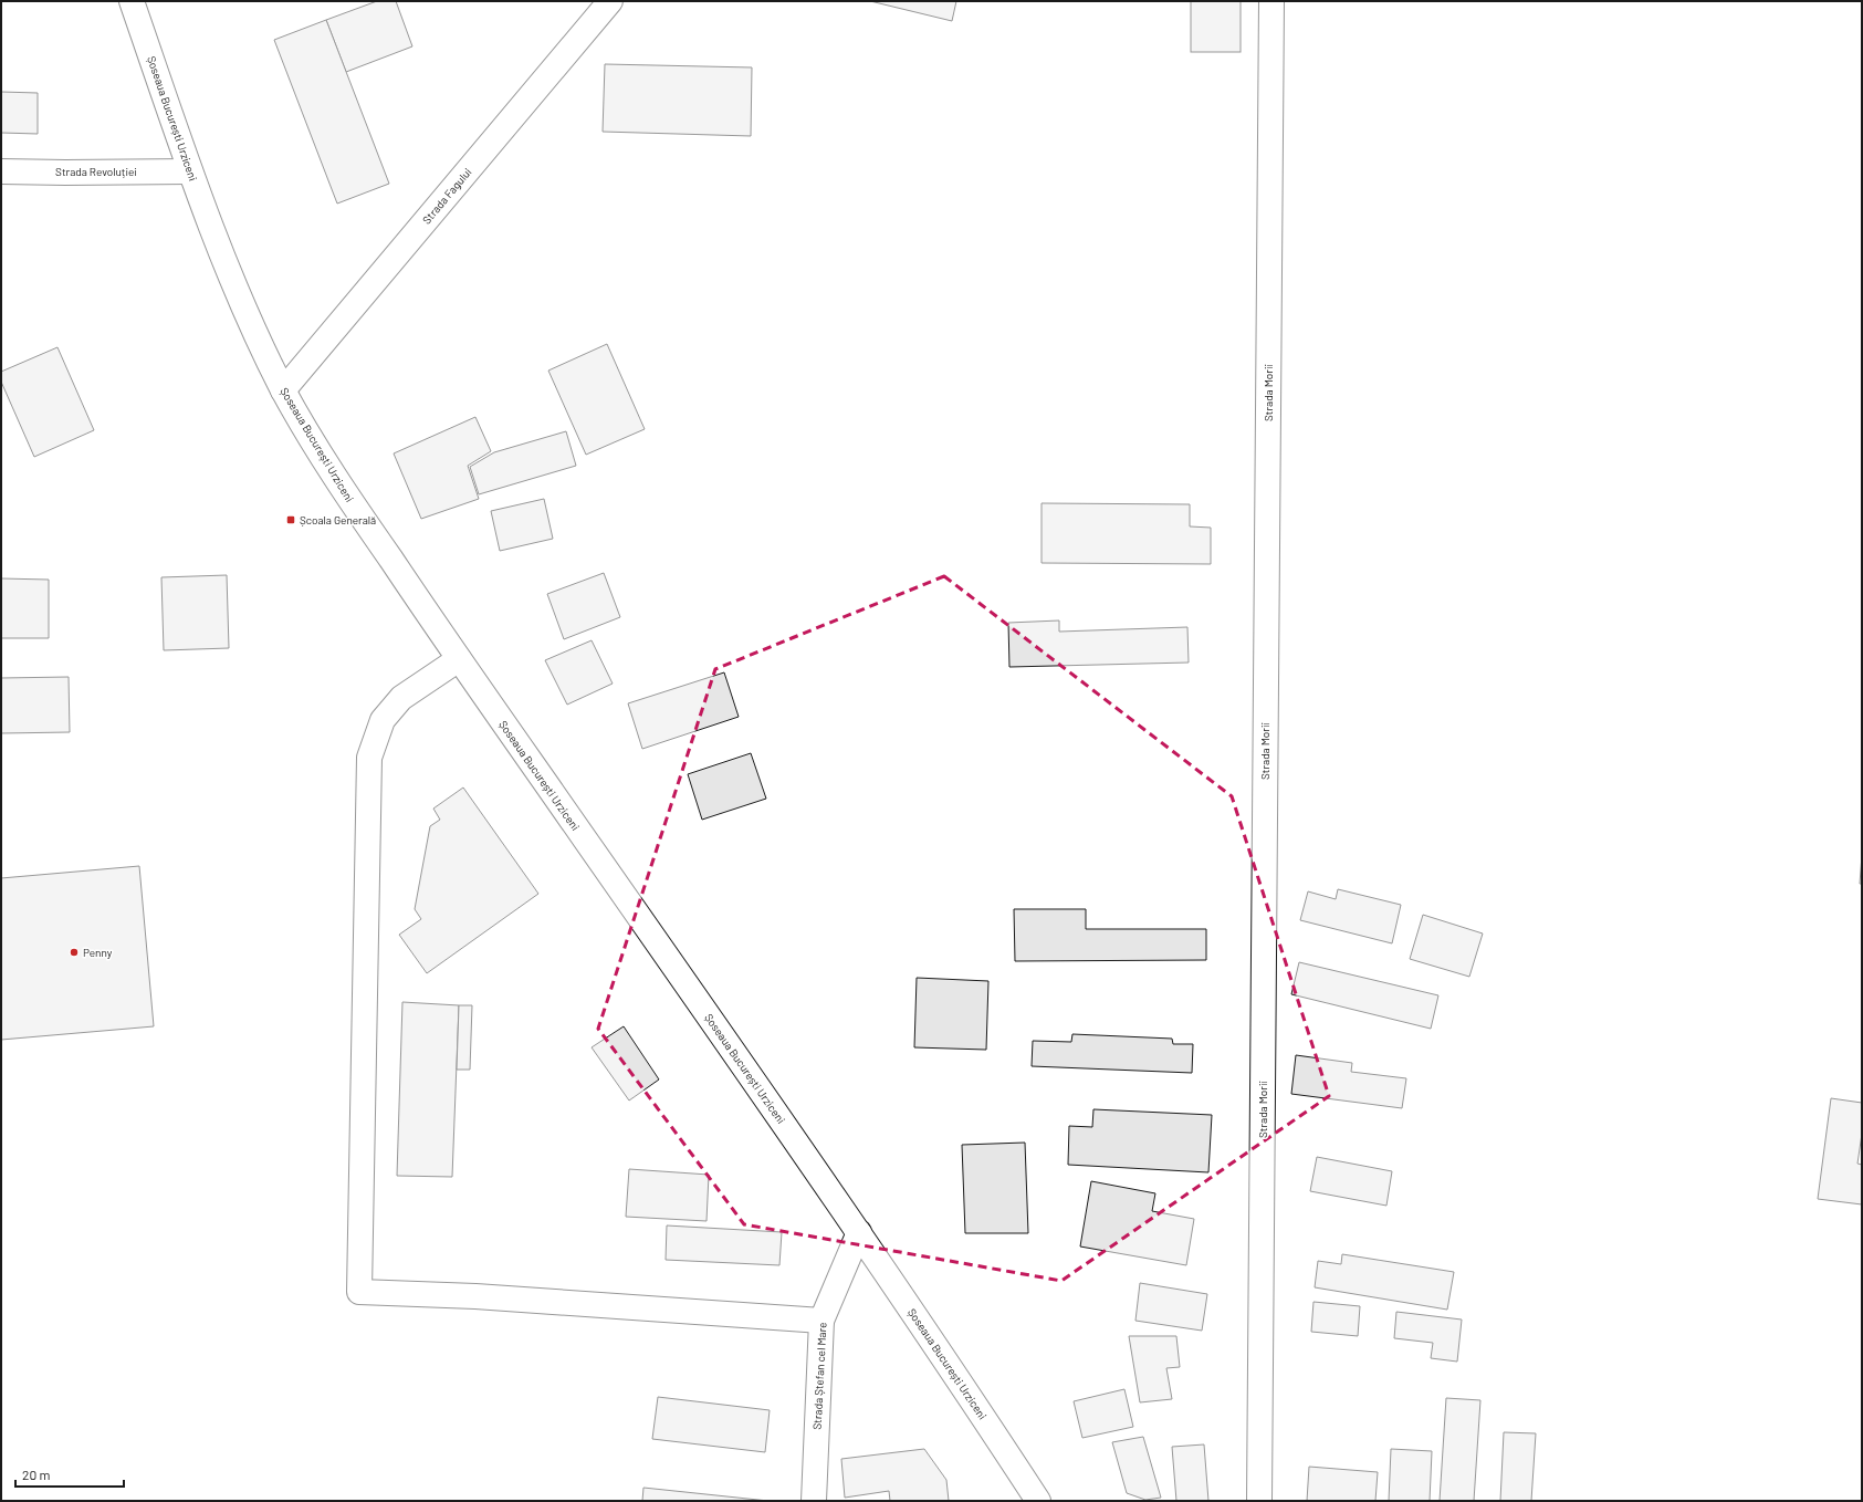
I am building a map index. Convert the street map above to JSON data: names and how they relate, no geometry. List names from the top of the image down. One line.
{"streets":{"main road":["Șoseaua București Urziceni","Strada Revoluției","Strada Fagului","Strada Morii","Strada Ștefan cel Mare"]},"crossings":[["Șoseaua București Urziceni","Strada Revoluției"],["Șoseaua București Urziceni","Strada Fagului"],["Șoseaua București Urziceni","Strada Ștefan cel Mare"]],"places":{"transit":["Școala Generală"],"other":["Penny"]},"scale_bar":"20 m"}
